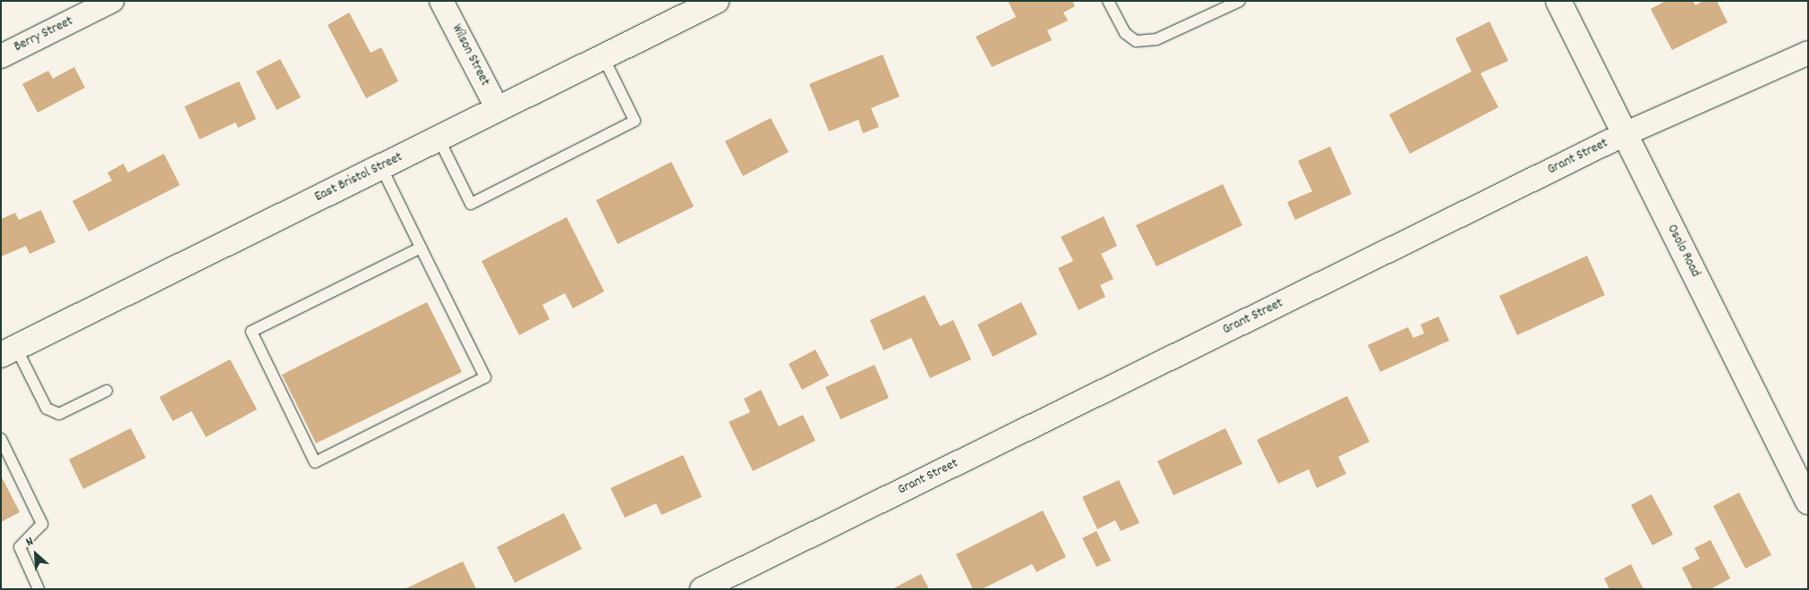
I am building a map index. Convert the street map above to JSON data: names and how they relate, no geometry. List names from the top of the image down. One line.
{"streets":{"main road":["East Bristol Street","Osolo Road"],"street":["Berry Street","Wilson Street","Grant Street"]},"crossings":[["Wilson Street","East Bristol Street"],["Grant Street","Osolo Road"]],"north":"top left"}
